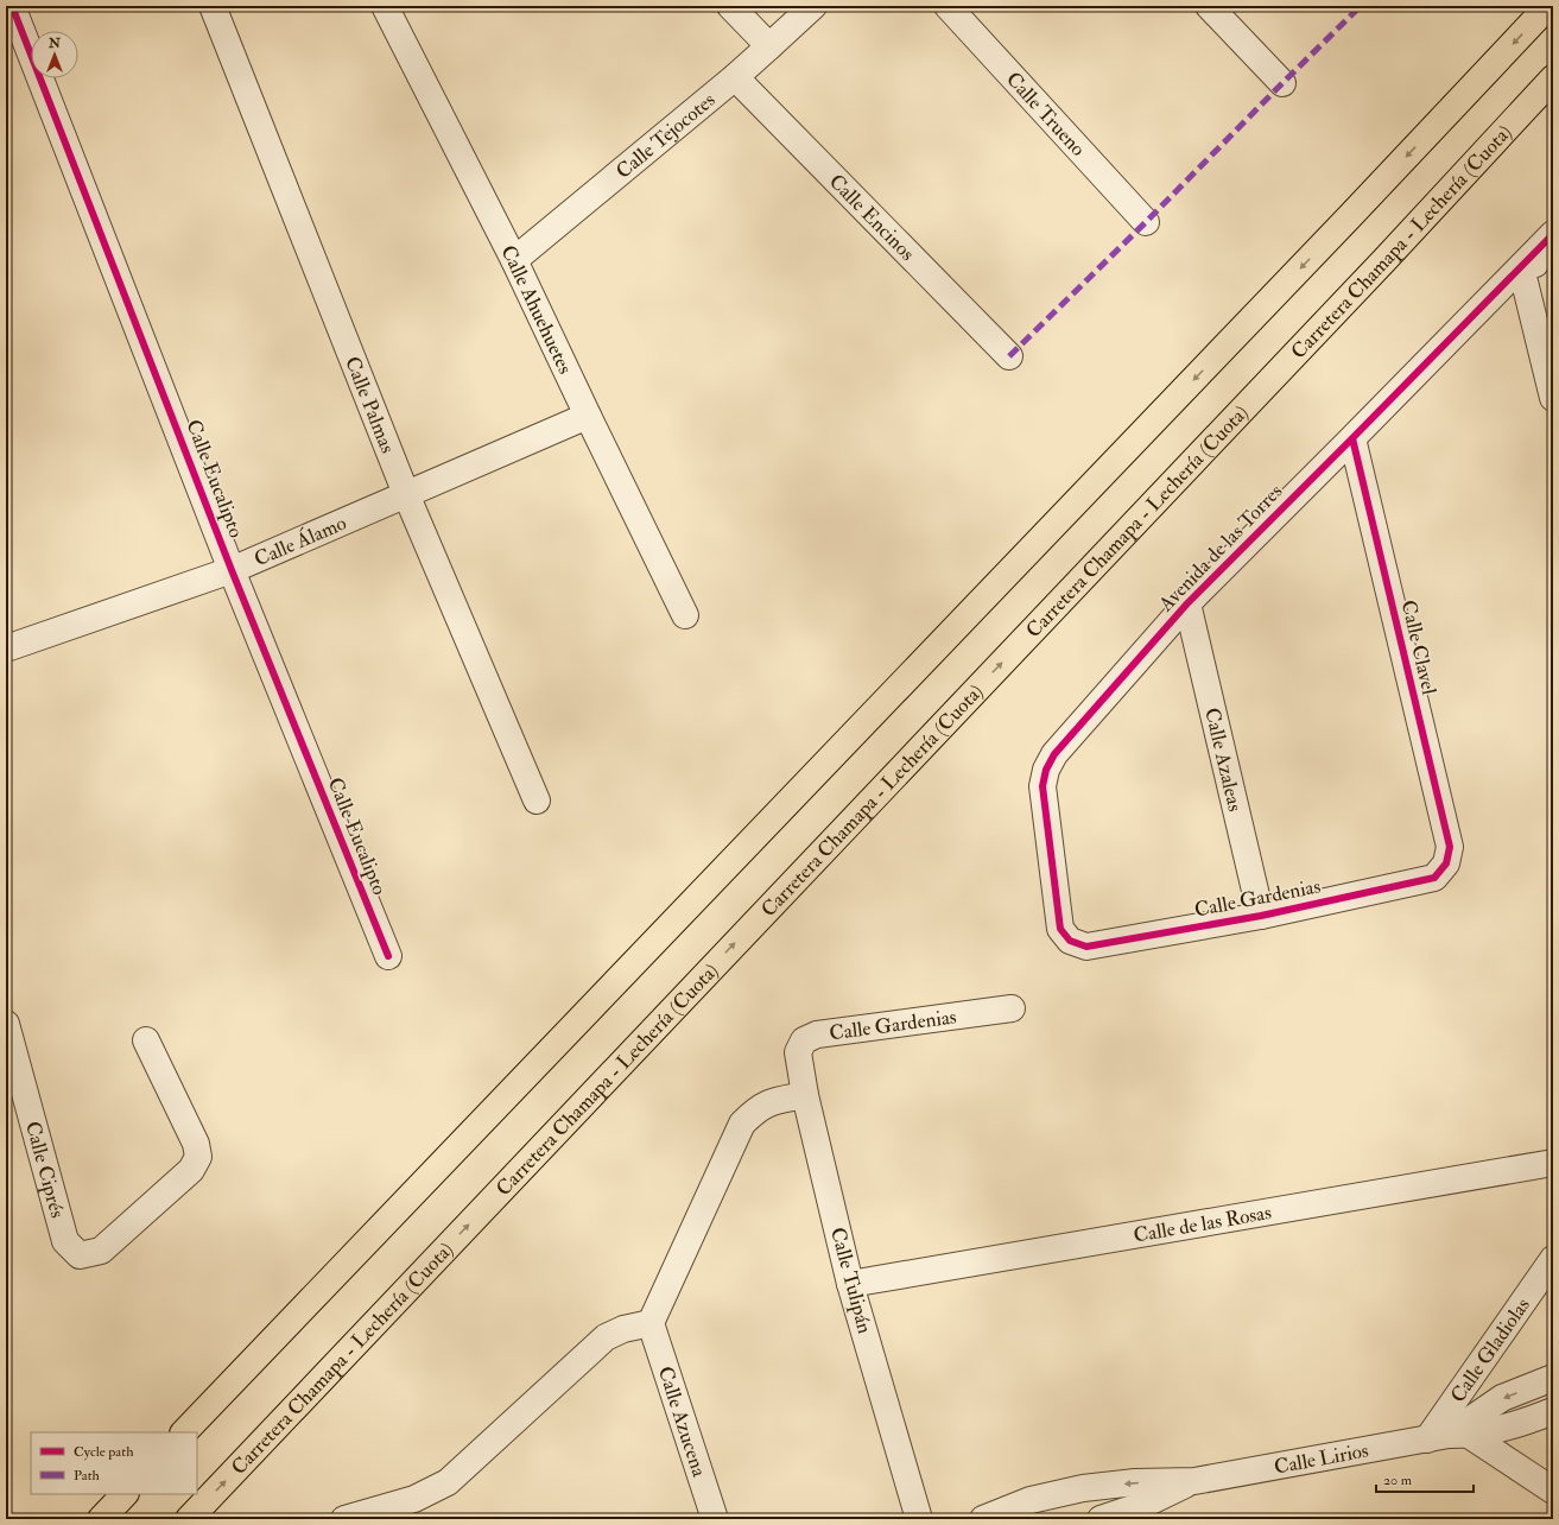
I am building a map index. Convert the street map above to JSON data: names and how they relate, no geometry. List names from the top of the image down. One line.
{"streets":{"highway":["Carretera Chamapa - Lechería (Cuota)"],"street":["Calle Trueno","Calle Tejocotes","Calle Encinos","Calle Ahuehuetes","Calle Palmas","Calle Eucalipto","Calle Álamo","Avenida de las Torres","Calle Clavel","Calle Azaleas","Calle Gardenias","Calle Ciprés","Calle de las Rosas","Calle Tulipán","Calle Gladiolas","Calle Azucena","Calle Lirios"]},"crossings":[["Calle Tejocotes","Calle Encinos"],["Calle Tejocotes","Calle Ahuehuetes"],["Calle Ahuehuetes","Calle Álamo"],["Calle Palmas","Calle Álamo"],["Calle Eucalipto","Calle Álamo"],["Avenida de las Torres","Calle Clavel"],["Avenida de las Torres","Calle Azaleas"],["Avenida de las Torres","Calle Gardenias"],["Calle Clavel","Calle Gardenias"],["Calle Azaleas","Calle Gardenias"],["Calle Gardenias","Calle Tulipán"],["Calle de las Rosas","Calle Tulipán"],["Calle Gladiolas","Calle Lirios"]],"legend":["Cycle path","Path"],"scale_bar":"20 m","north":"top"}
